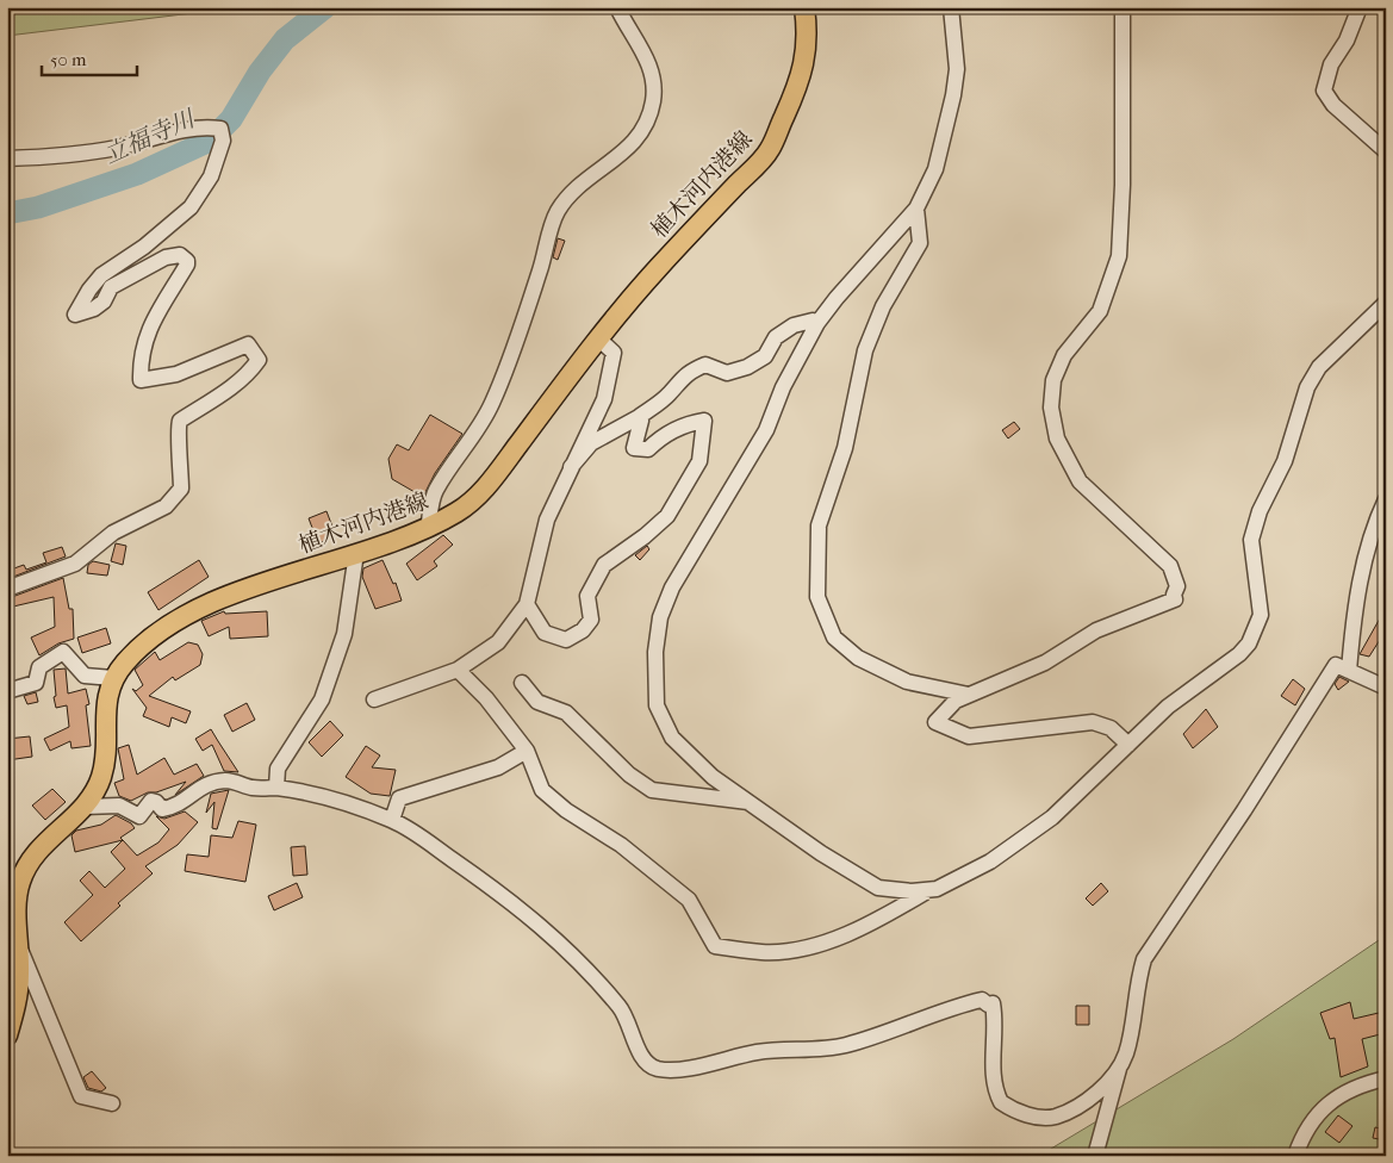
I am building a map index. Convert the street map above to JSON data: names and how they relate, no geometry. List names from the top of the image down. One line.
{"streets":{"main road":["植木河内港線"]},"water":["立福寺川"],"scale_bar":"50 m"}
